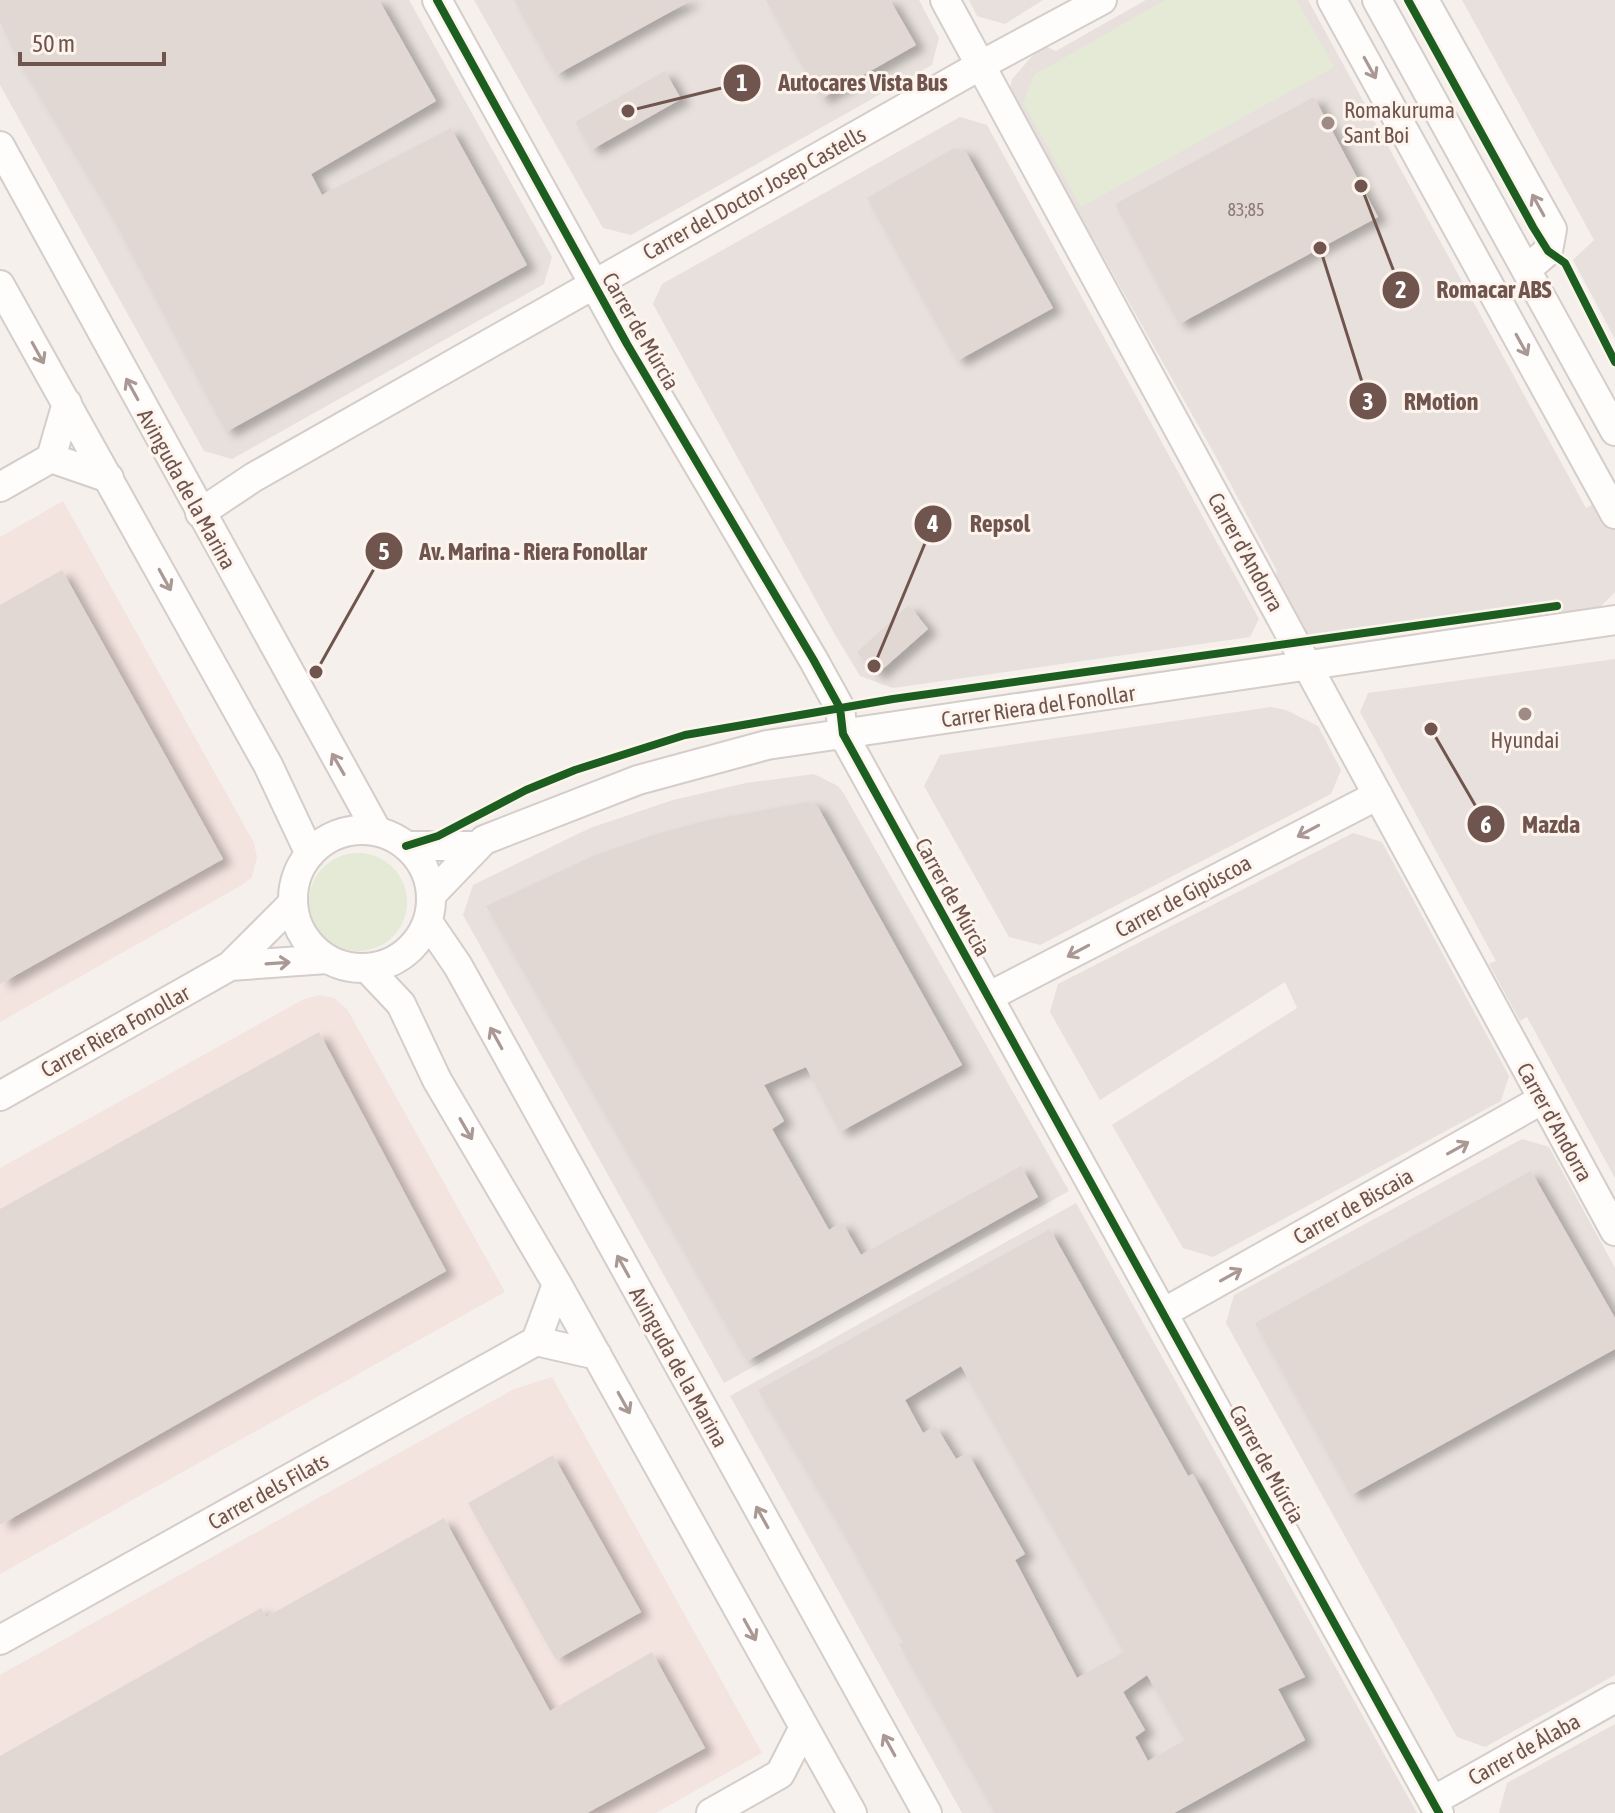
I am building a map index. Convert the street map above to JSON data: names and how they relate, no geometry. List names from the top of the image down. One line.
{"streets":{"street":["Carrer del Doctor Josep Castells","Carrer de Múrcia","Avinguda de la Marina","Carrer d'Andorra","Carrer Riera del Fonollar","Carrer de Gipúscoa","Carrer Riera Fonollar","Carrer de Biscaia","Carrer dels Filats","Carrer de Álaba"]},"crossings":[["Carrer del Doctor Josep Castells","Carrer de Múrcia"],["Carrer del Doctor Josep Castells","Avinguda de la Marina"],["Carrer del Doctor Josep Castells","Carrer d'Andorra"],["Carrer de Múrcia","Carrer Riera del Fonollar"],["Carrer de Múrcia","Carrer de Gipúscoa"],["Carrer de Múrcia","Carrer de Biscaia"],["Carrer de Múrcia","Carrer de Álaba"],["Avinguda de la Marina","Carrer Riera Fonollar"],["Carrer d'Andorra","Carrer Riera del Fonollar"],["Carrer d'Andorra","Carrer de Gipúscoa"],["Carrer d'Andorra","Carrer de Biscaia"]],"one_way":["Carrer de Gipúscoa","Carrer de Biscaia"],"places":["Autocares Vista Bus","Romakuruma Sant Boi","Romacar ABS","RMotion","Repsol","Av. Marina - Riera Fonollar","Hyundai","Mazda"],"house_numbers":["83;85"],"scale_bar":"50 m"}
